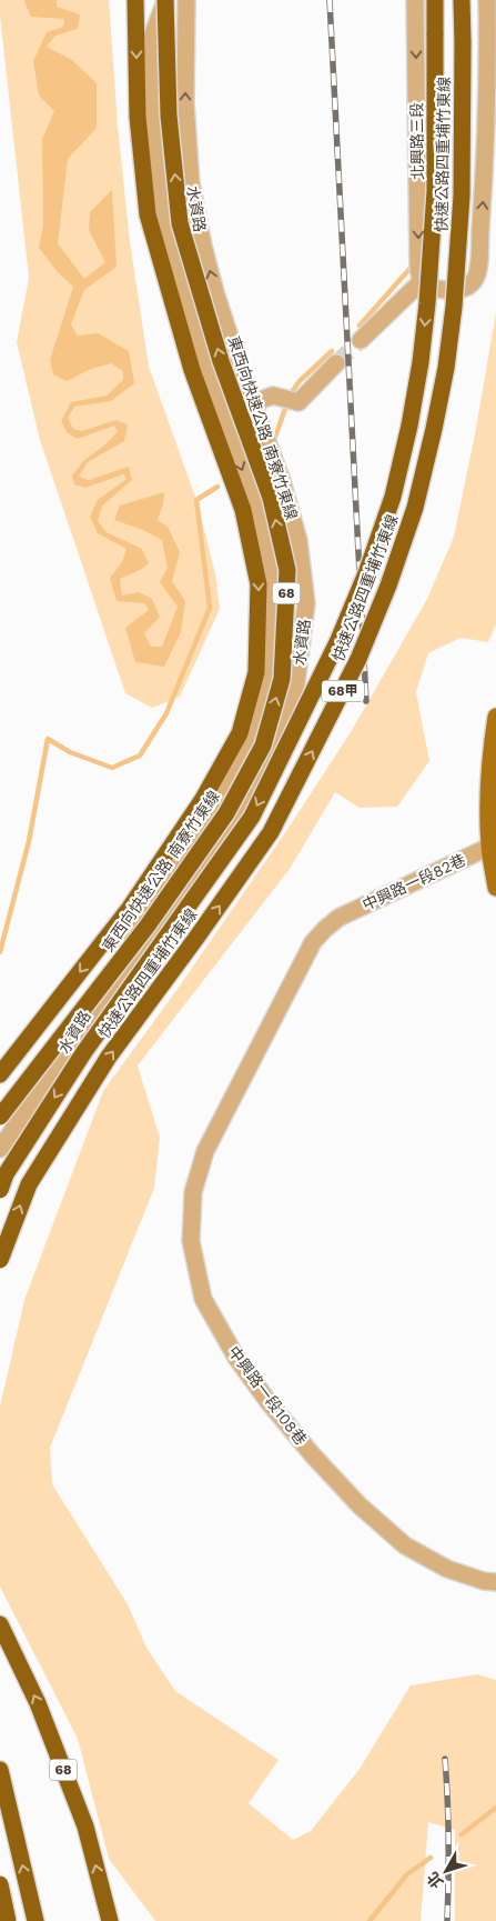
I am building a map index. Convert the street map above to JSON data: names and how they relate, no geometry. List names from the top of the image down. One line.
{"streets":{"highway":["快速公路四重埔竹東線","東西向快速公路 南寮竹東線","68","68甲"],"street":["北興路三段","水資路","中興路一段82巷","中興路一段108巷"]},"crossings":[["水資路","東西向快速公路 南寮竹東線"],["中興路一段82巷","中興路一段108巷"]],"one_way":["北興路三段"],"north":"bottom left"}
